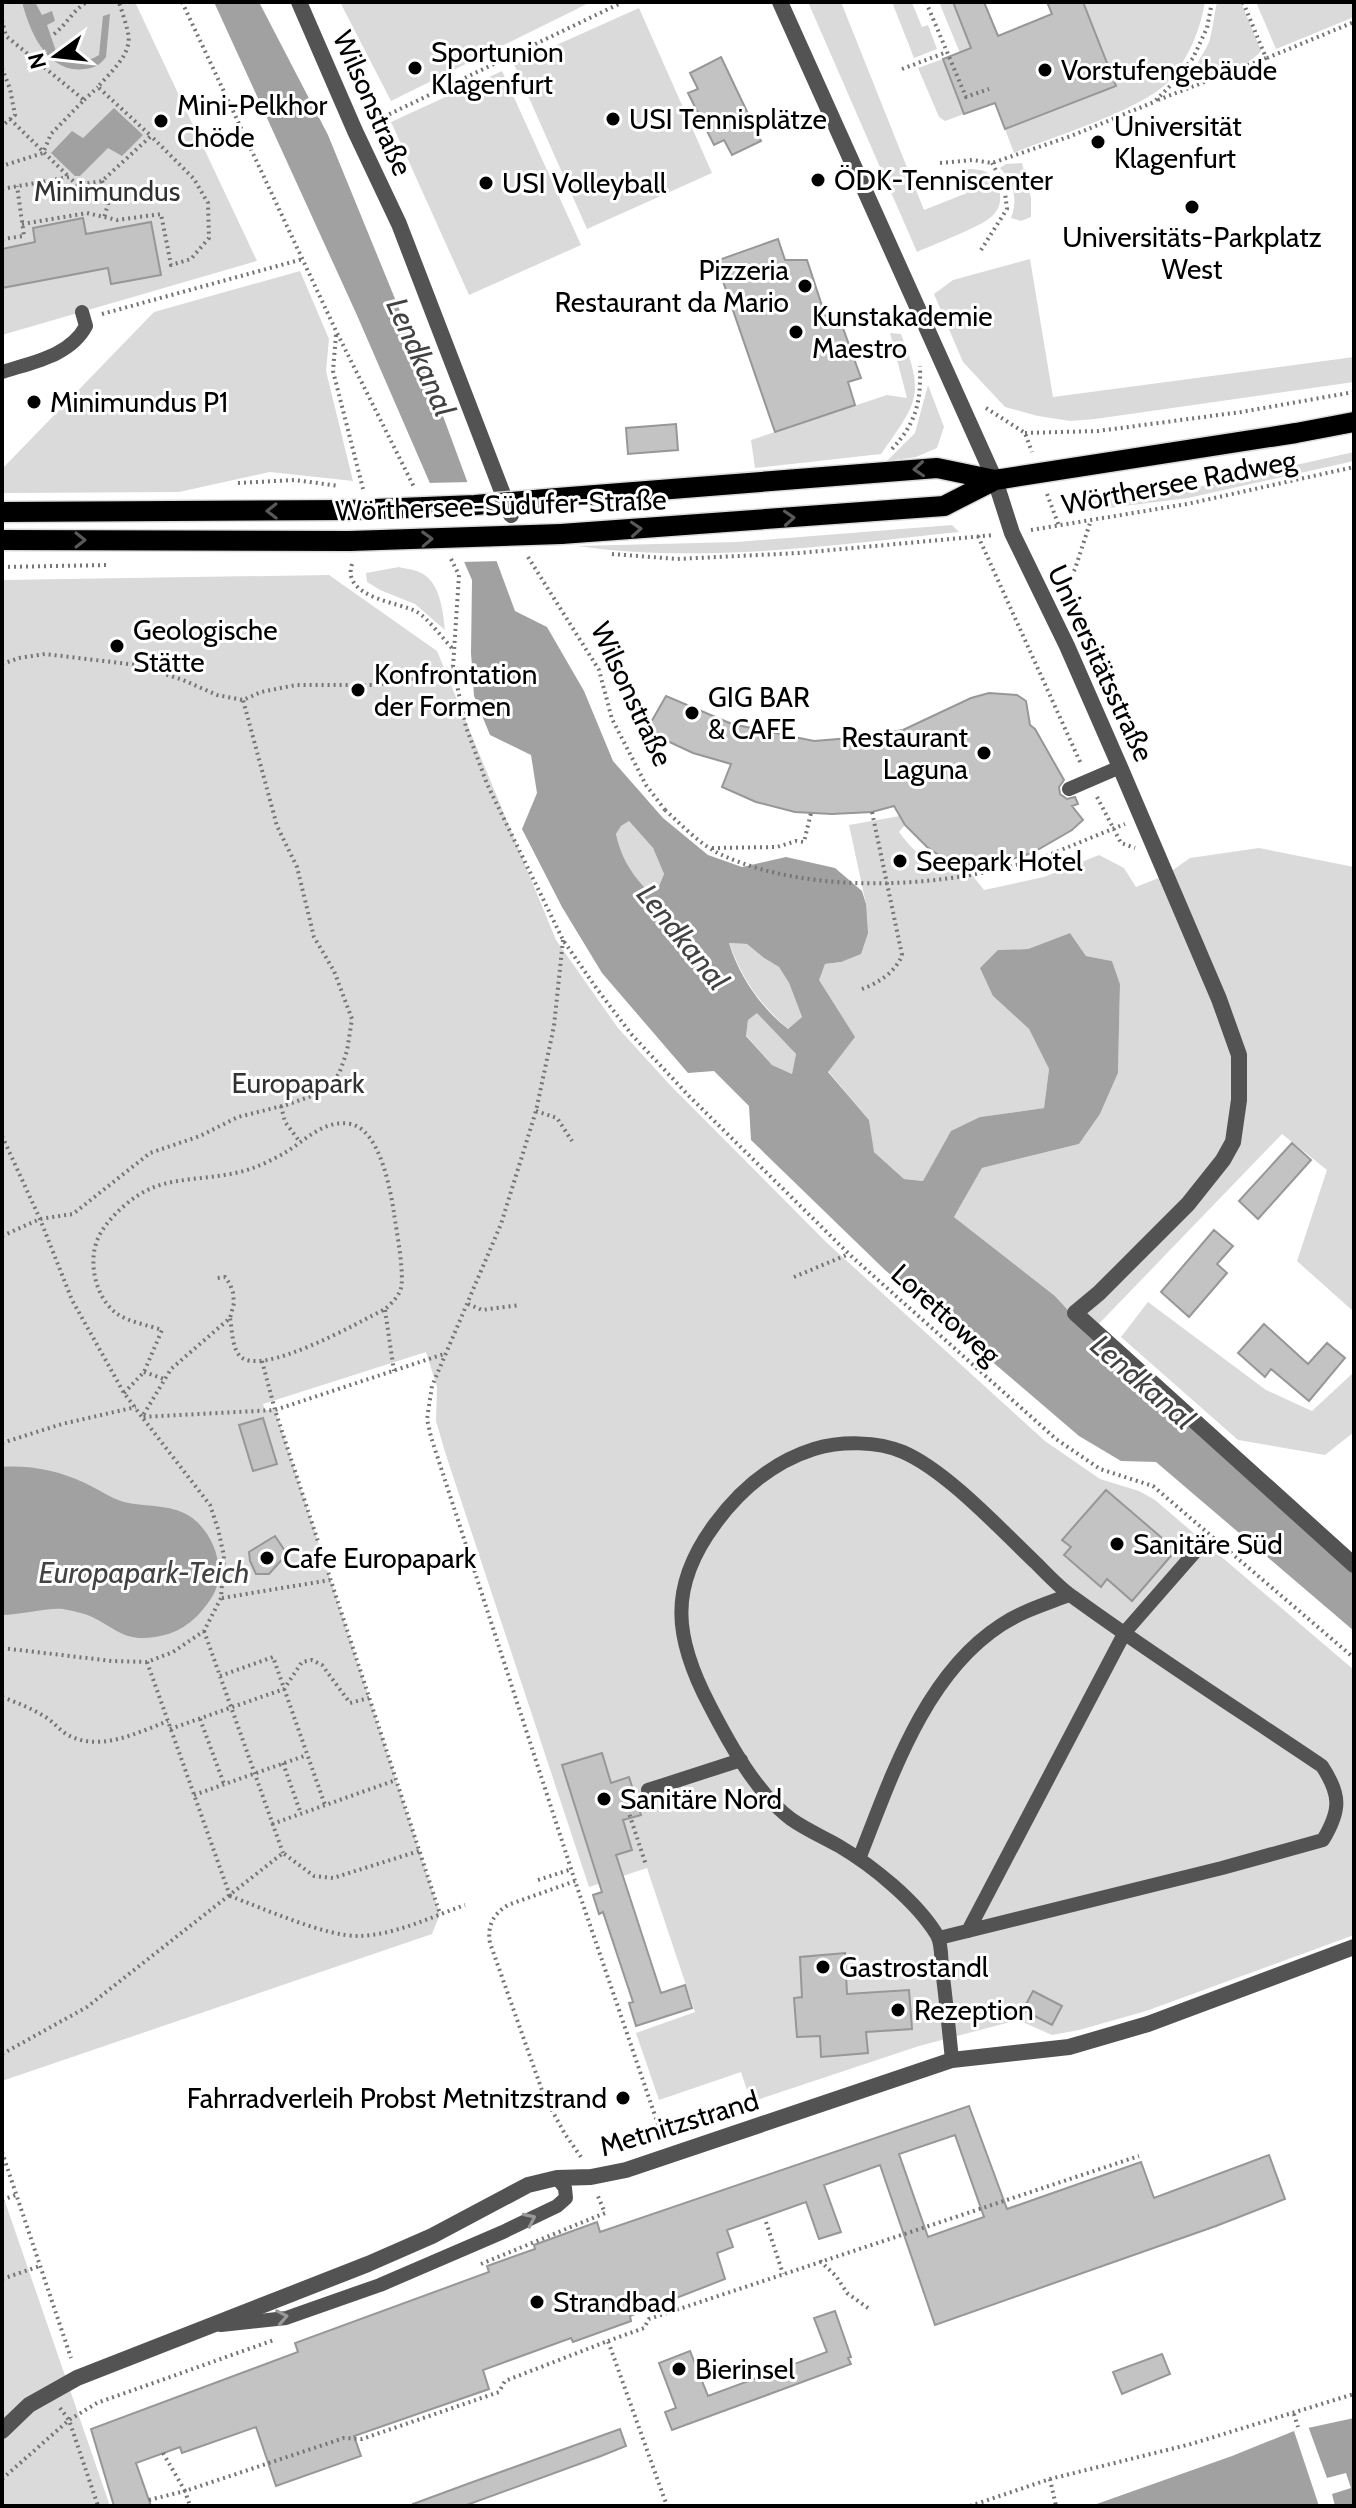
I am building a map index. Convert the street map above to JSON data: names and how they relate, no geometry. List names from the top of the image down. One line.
{"streets":{"main road":["Wörthersee-Südufer-Straße"],"street":["Wilsonstraße","Universitätsstraße","Metnitzstrand"],"path":["Wörthersee Radweg","Lorettoweg"]},"crossings":[["Wilsonstraße","Universitätsstraße"],["Wörthersee Radweg","Universitätsstraße"],["Wörthersee-Südufer-Straße","Universitätsstraße"]],"water":["Lendkanal","Europapark-Teich"],"parks":["Minimundus","Europapark"],"places":["Sportunion Klagenfurt","Vorstufengebäude","USI Tennisplätze","Mini-Pelkhor Chöde","Universität Klagenfurt","ÖDK-Tenniscenter","USI Volleyball","Universitäts-Parkplatz West","Pizzeria Restaurant da Mario","Kunstakademie Maestro","Minimundus P1","Geologische Stätte","Konfrontation der Formen","GIG BAR & CAFE","Restaurant Laguna","Seepark Hotel","Sanitäre Süd","Cafe Europapark","Sanitäre Nord","Gastrostandl","Rezeption","Fahrradverleih Probst Metnitzstrand","Strandbad","Bierinsel"],"north":"left"}
